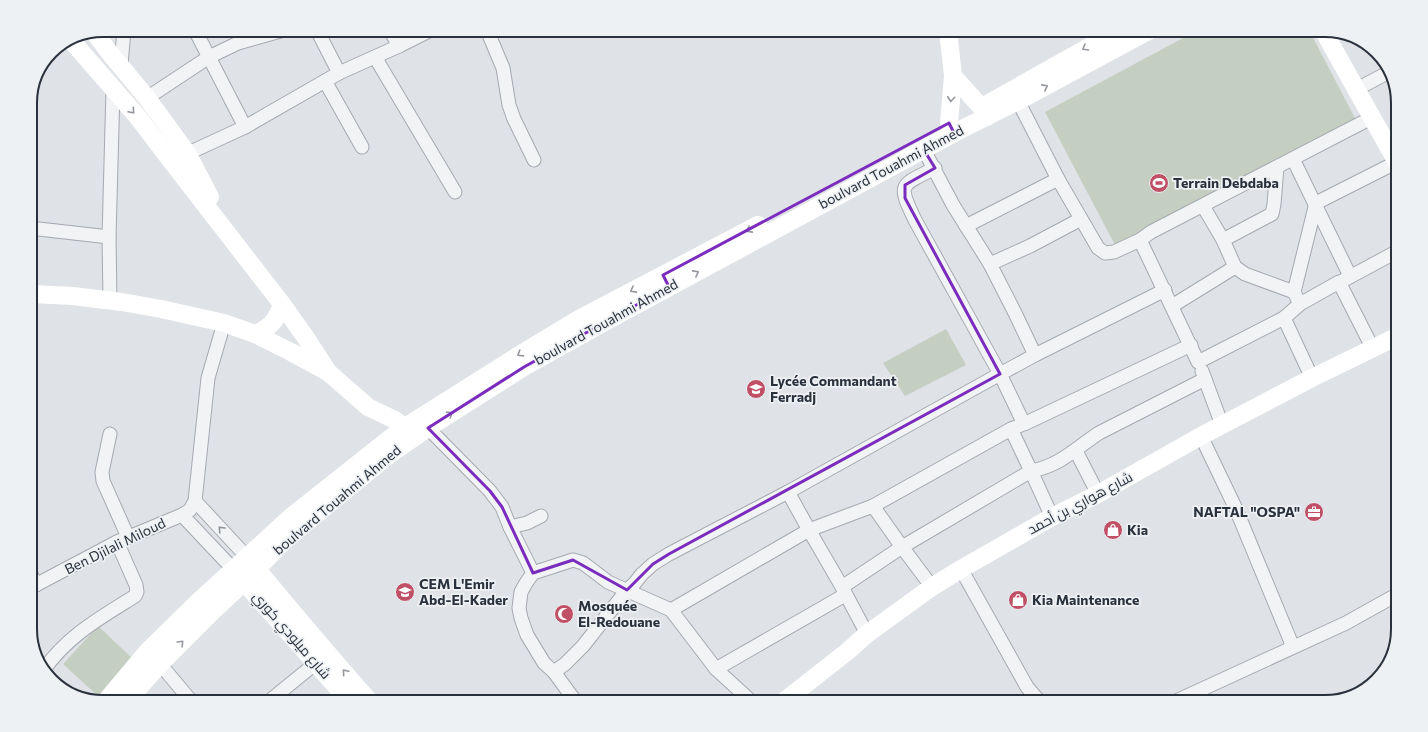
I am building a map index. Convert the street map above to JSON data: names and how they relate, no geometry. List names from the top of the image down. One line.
{"streets":{"main road":["boulvard Touahmi Ahmed","شارع هواري بن أحمد","شارع ميلودي كوري"],"street":["Ben Djilali Miloud"]},"crossings":[["boulvard Touahmi Ahmed","شارع ميلودي كوري"]],"places":{"sports":["Terrain Debdaba"],"school or university":["Lycée Commandant Ferradj","CEM L'Emir Abd-El-Kader"],"office":["NAFTAL \"OSPA\""],"shop":["Kia","Kia Maintenance"],"mosque":["Mosquée El-Redouane"]}}
